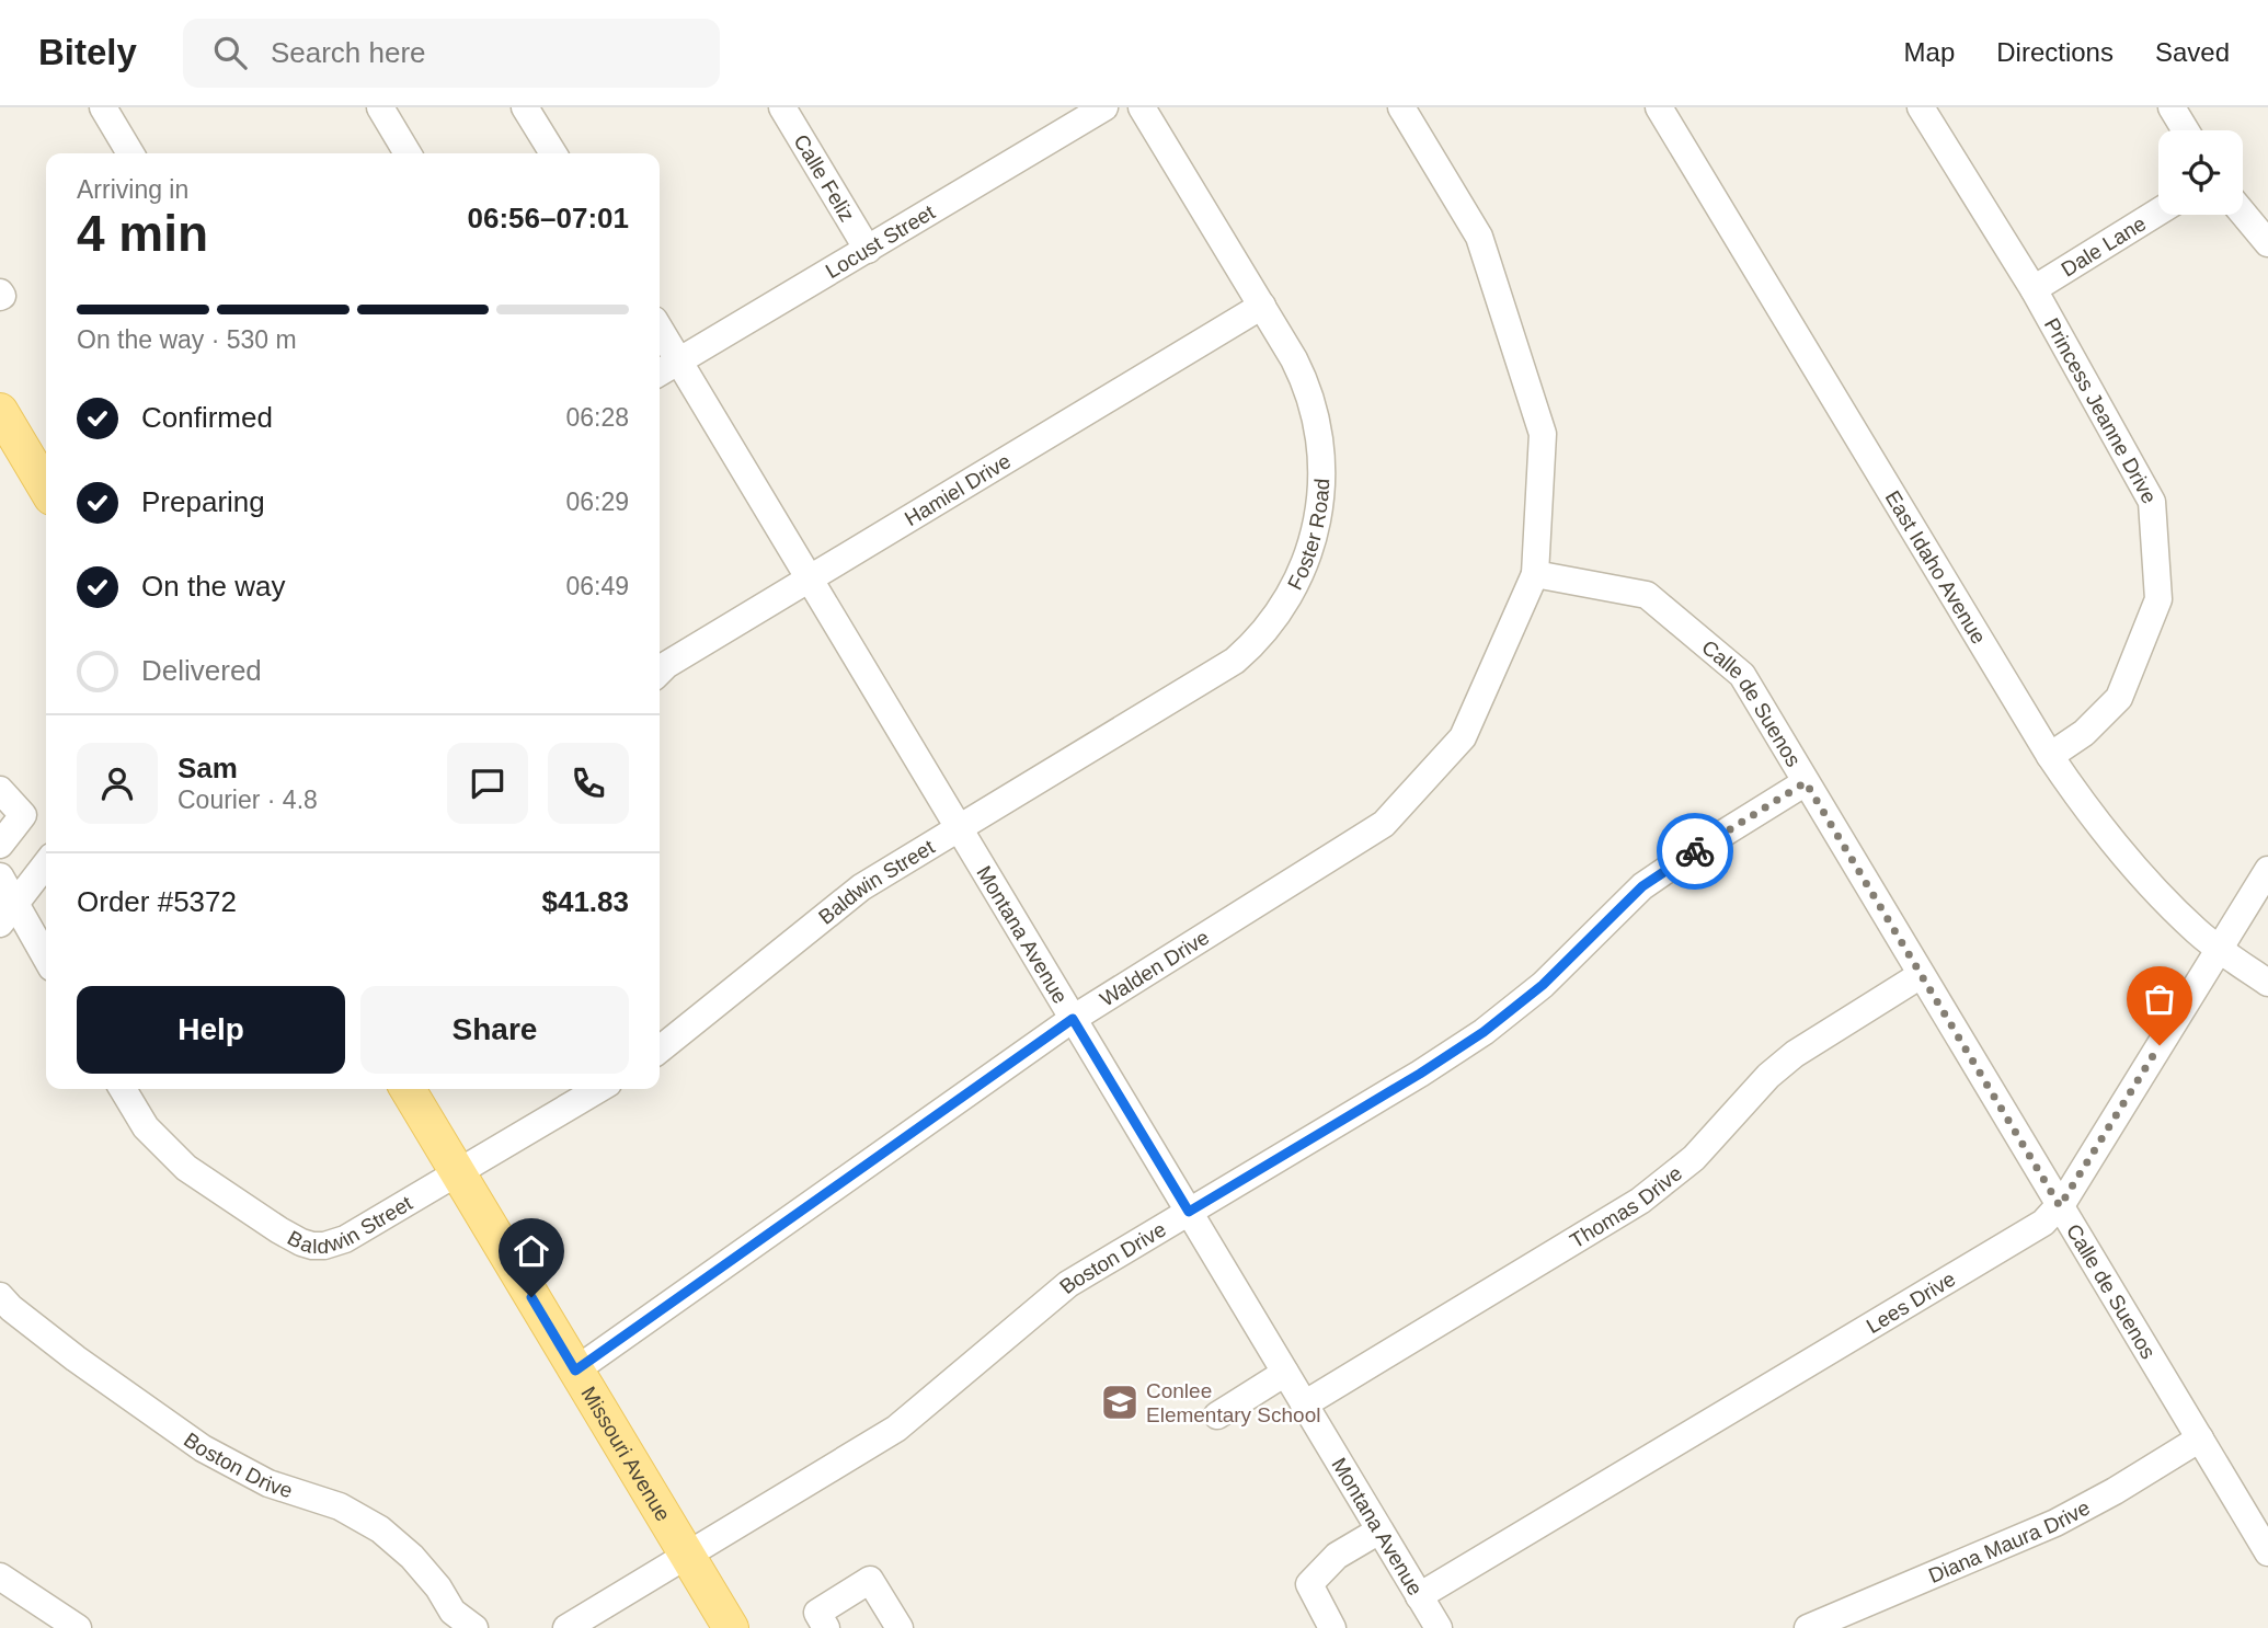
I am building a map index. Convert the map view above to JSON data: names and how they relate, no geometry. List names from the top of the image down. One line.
{"streets":{"main road":["Missouri Avenue"],"street":["Calle Feliz","Locust Street","Dale Lane","Princess Jeanne Drive","Hamiel Drive","Foster Road","East Idaho Avenue","Calle de Suenos","Baldwin Street","Montana Avenue","Walden Drive","Thomas Drive","Boston Drive","Lees Drive","Diana Maura Drive"]},"crossings":[["Calle Feliz","Locust Street"],["Locust Street","Montana Avenue"],["Dale Lane","Princess Jeanne Drive"],["Princess Jeanne Drive","East Idaho Avenue"],["Hamiel Drive","Foster Road"],["Hamiel Drive","Montana Avenue"],["Foster Road","Baldwin Street"],["Foster Road","Montana Avenue"],["East Idaho Avenue","Lees Drive"],["Calle de Suenos","Walden Drive"],["Calle de Suenos","Thomas Drive"],["Calle de Suenos","Boston Drive"],["Calle de Suenos","Lees Drive"],["Calle de Suenos","Diana Maura Drive"],["Baldwin Street","Montana Avenue"],["Baldwin Street","Missouri Avenue"],["Montana Avenue","Walden Drive"],["Montana Avenue","Thomas Drive"],["Montana Avenue","Boston Drive"],["Montana Avenue","Lees Drive"],["Walden Drive","Missouri Avenue"],["Boston Drive","Missouri Avenue"]],"places":{"school or university":["Conlee Elementary School"]},"page":{"header":"Bitely","search":"Search here","nav":["Map","Directions","Saved"],"heading":["4 min","Arriving in","06:56–07:01"],"panel":["Sam","Courier · 4.8","Order #5372","$41.83"],"bar":"On the way · 530 m","list":[["Confirmed","06:28"],["Preparing","06:29"],["On the way","06:49"],"Delivered"],"buttons":["Help","Share"]}}
